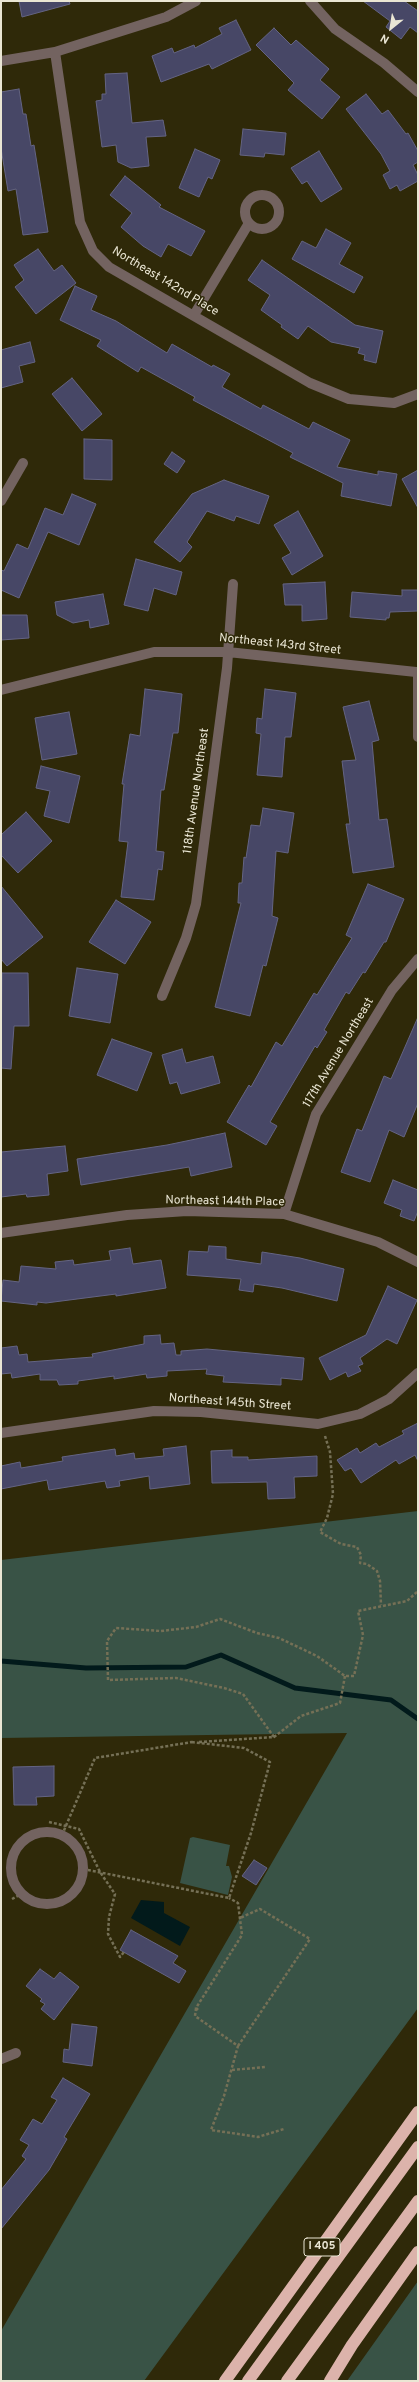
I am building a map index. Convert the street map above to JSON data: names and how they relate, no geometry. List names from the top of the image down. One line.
{"streets":{"highway":["I 405"],"street":["Northeast 142nd Place","Northeast 143rd Street","118th Avenue Northeast","117th Avenue Northeast","Northeast 144th Place","Northeast 145th Street"]},"crossings":[["Northeast 143rd Street","118th Avenue Northeast"],["117th Avenue Northeast","Northeast 144th Place"]],"north":"bottom left"}
